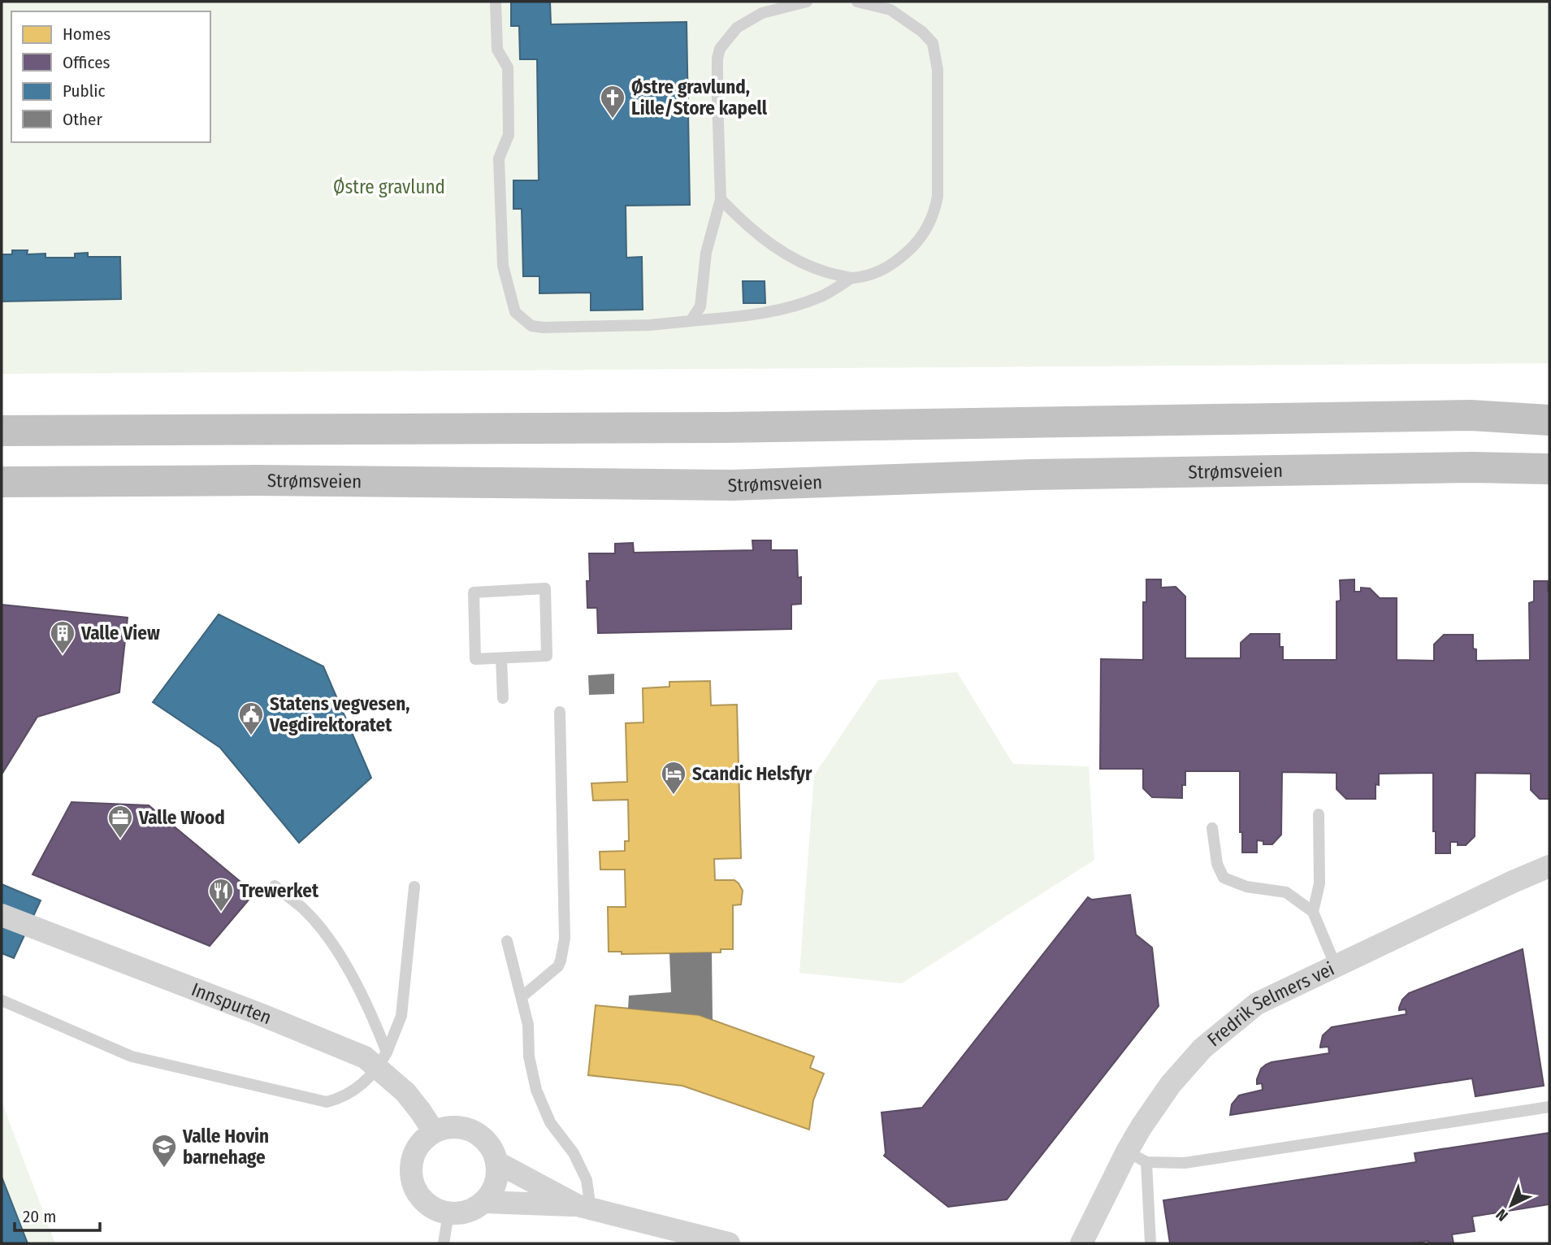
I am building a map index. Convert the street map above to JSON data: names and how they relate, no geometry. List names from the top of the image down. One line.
{"streets":{"highway":["Strømsveien"],"street":["Innspurten","Fredrik Selmers vei"]},"parks":["Østre gravlund"],"places":{"church":["Østre gravlund, Lille/Store kapell"],"building":["Valle View"],"public building":["Statens vegvesen, Vegdirektoratet"],"hotel":["Scandic Helsfyr"],"office":["Valle Wood"],"restaurant":["Trewerket"],"school or university":["Valle Hovin barnehage"]},"legend":["Homes","Offices","Public","Other"],"scale_bar":"20 m","north":"bottom left"}
